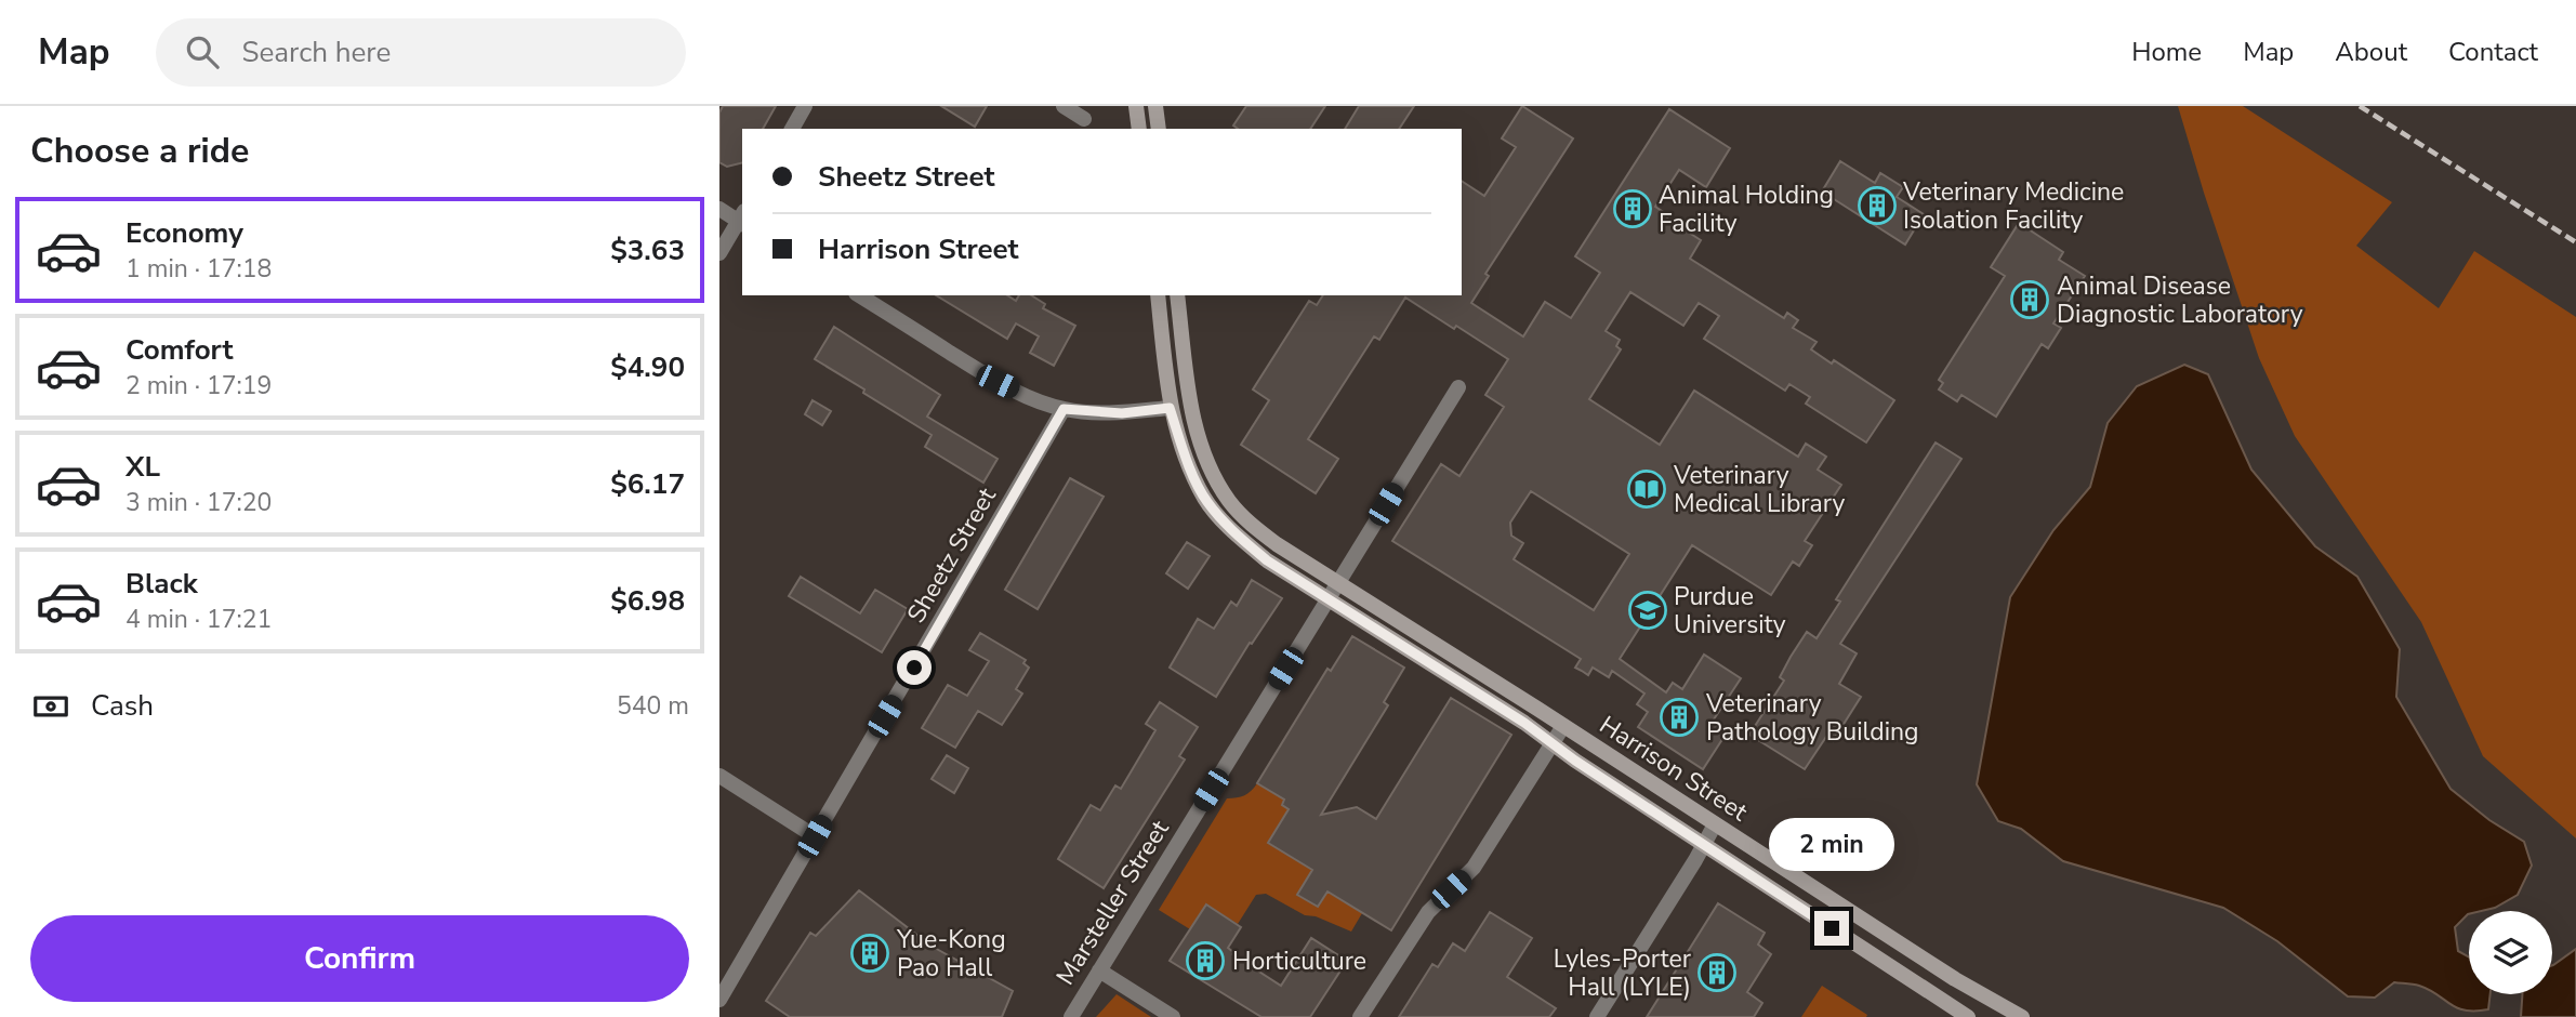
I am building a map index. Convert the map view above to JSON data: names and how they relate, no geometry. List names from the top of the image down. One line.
{"streets":{"main road":["Harrison Street"],"street":["Sheetz Street","Marsteller Street"]},"crossings":[["Harrison Street","Marsteller Street"]],"places":{"building":["Veterinary Medicine Isolation Facility","Animal Holding Facility","Animal Disease Diagnostic Laboratory","Veterinary Pathology Building","Yue-Kong Pao Hall","Horticulture","Lyles-Porter Hall (LYLE)"],"library":["Veterinary Medical Library"],"school or university":["Purdue University"]},"page":{"header":"Map","search":"Search here","nav":["Home","Map","About","Contact"],"heading":"Choose a ride","banner":["Sheetz Street","Harrison Street"],"list":[{"name":"Economy","note":"1 min · 17:18","value":"$3.63"},{"name":"Comfort","note":"2 min · 17:19","value":"$4.90"},{"name":"XL","note":"3 min · 17:20","value":"$6.17"},{"name":"Black","note":"4 min · 17:21","value":"$6.98"}],"pay":["Cash","540 m"],"bubble":"2 min","buttons":"Confirm"}}
